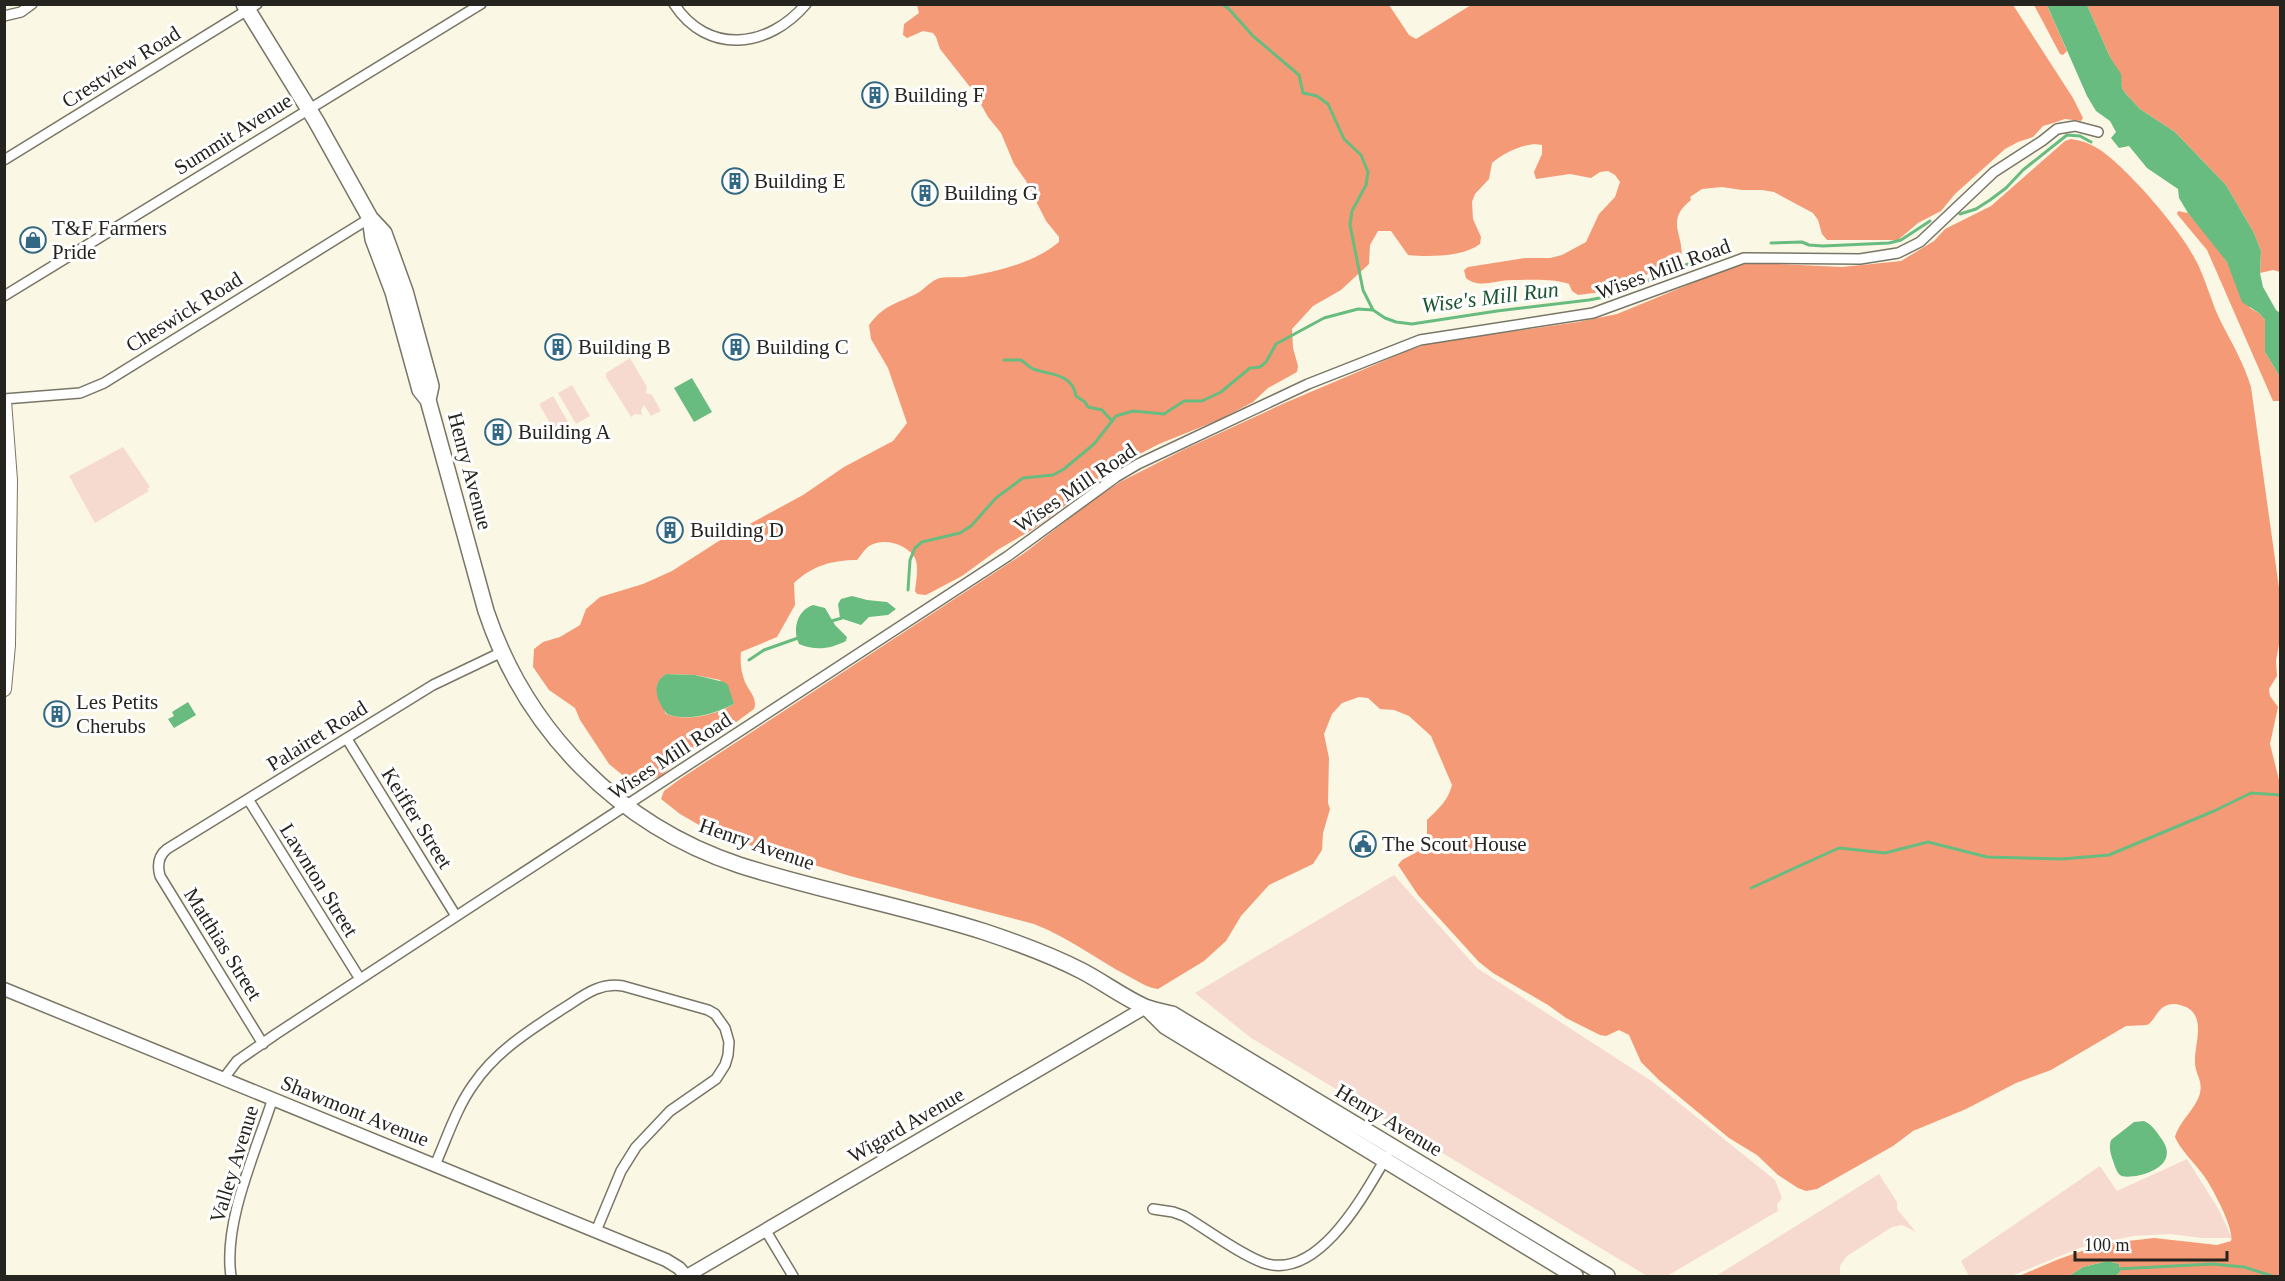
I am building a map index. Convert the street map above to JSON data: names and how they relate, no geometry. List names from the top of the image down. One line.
{"streets":{"main road":["Henry Avenue"],"street":["Crestview Road","Summit Avenue","Wises Mill Road","Cheswick Road","Palairet Road","Keiffer Street","Lawnton Street","Matthias Street","Shawmont Avenue","Wigard Avenue","Valley Avenue"]},"crossings":[["Crestview Road","Henry Avenue"],["Summit Avenue","Henry Avenue"],["Wises Mill Road","Henry Avenue"],["Wises Mill Road","Keiffer Street"],["Wises Mill Road","Lawnton Street"],["Wises Mill Road","Matthias Street"],["Wises Mill Road","Shawmont Avenue"],["Cheswick Road","Henry Avenue"],["Henry Avenue","Palairet Road"],["Henry Avenue","Wigard Avenue"],["Palairet Road","Keiffer Street"],["Palairet Road","Lawnton Street"],["Palairet Road","Matthias Street"],["Shawmont Avenue","Wigard Avenue"],["Shawmont Avenue","Valley Avenue"]],"water":["Wise's Mill Run"],"places":{"building":["Building F","Building E","Building G","Building B","Building C","Building A","Building D","Les Petits Cherubs"],"shop":["T&F Farmers Pride"],"public building":["The Scout House"]},"scale_bar":"100 m"}
